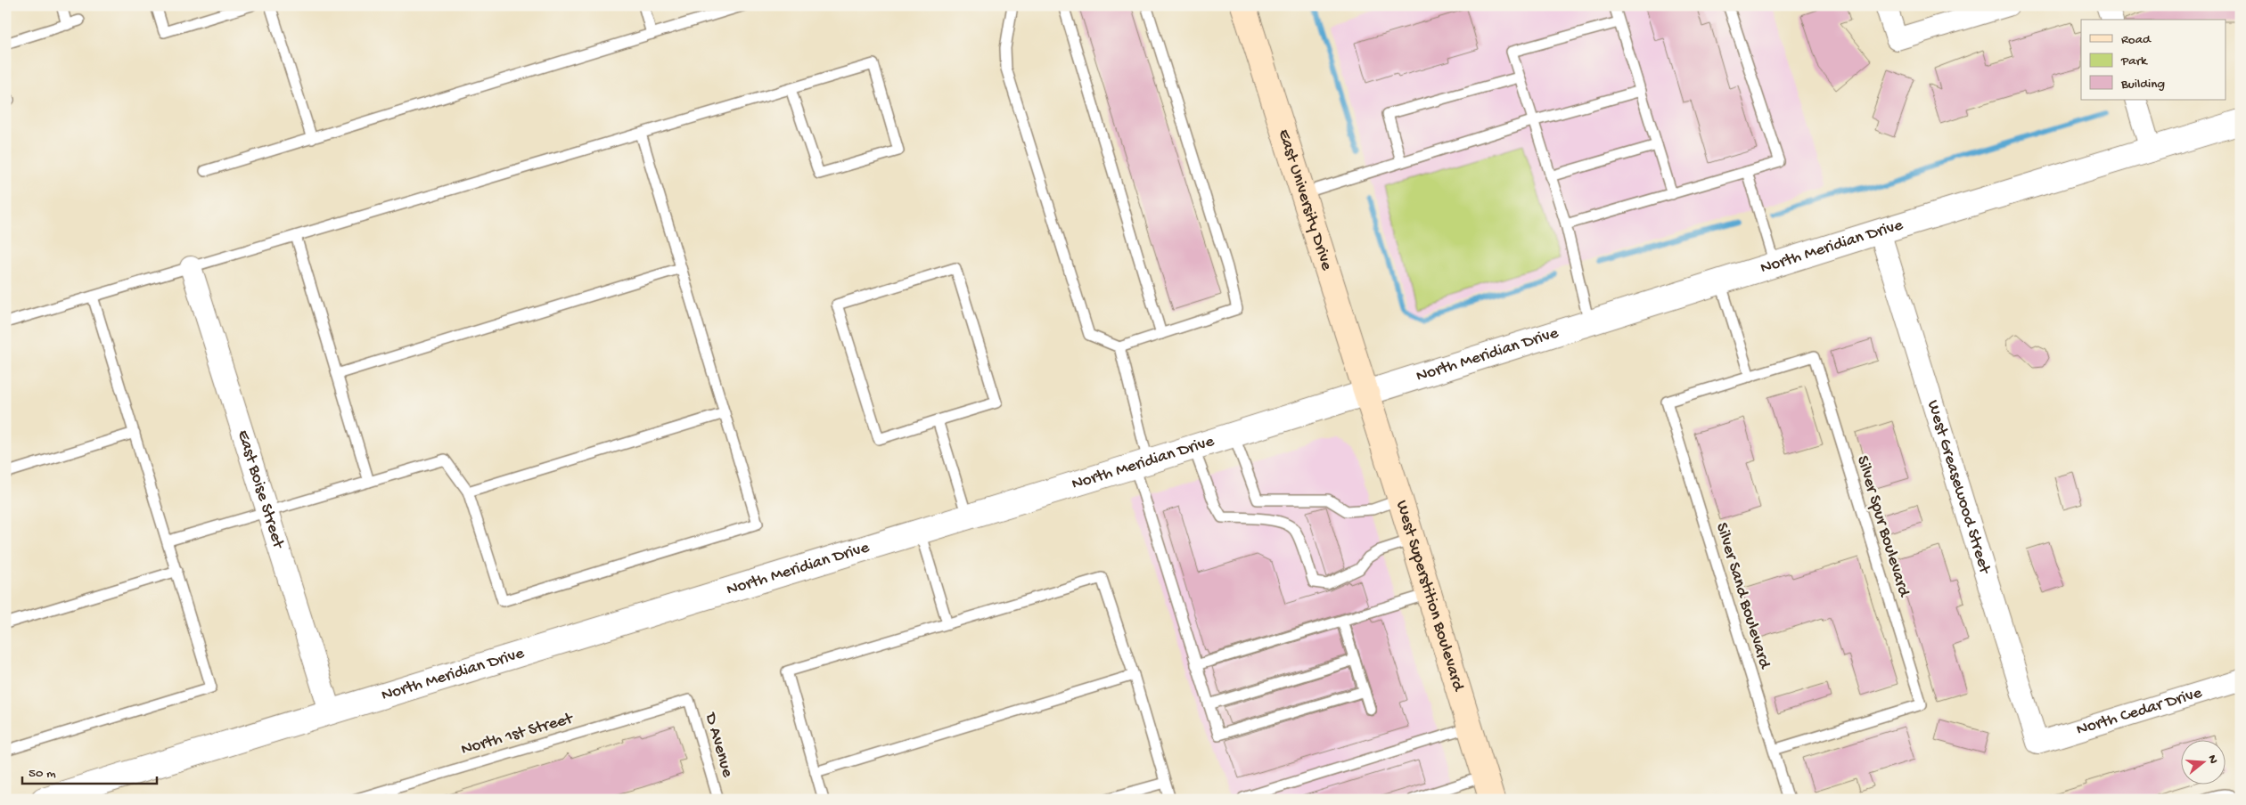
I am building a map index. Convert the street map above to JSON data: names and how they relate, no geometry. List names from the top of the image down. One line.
{"streets":{"main road":["East University Drive","West Superstition Boulevard"],"street":["North Meridian Drive","West Greasewood Street","East Boise Street","North Cedar Drive"],"lane":["Silver Spur Boulevard","Silver Sand Boulevard","North 1st Street","D Avenue"]},"crossings":[["East University Drive","North Meridian Drive"],["East University Drive","West Superstition Boulevard"],["North Meridian Drive","West Greasewood Street"],["North Meridian Drive","East Boise Street"],["North Meridian Drive","West Superstition Boulevard"],["West Greasewood Street","North Cedar Drive"],["Silver Spur Boulevard","Silver Sand Boulevard"],["North 1st Street","D Avenue"]],"legend":["Road","Park","Building"],"scale_bar":"50 m","north":"right"}
